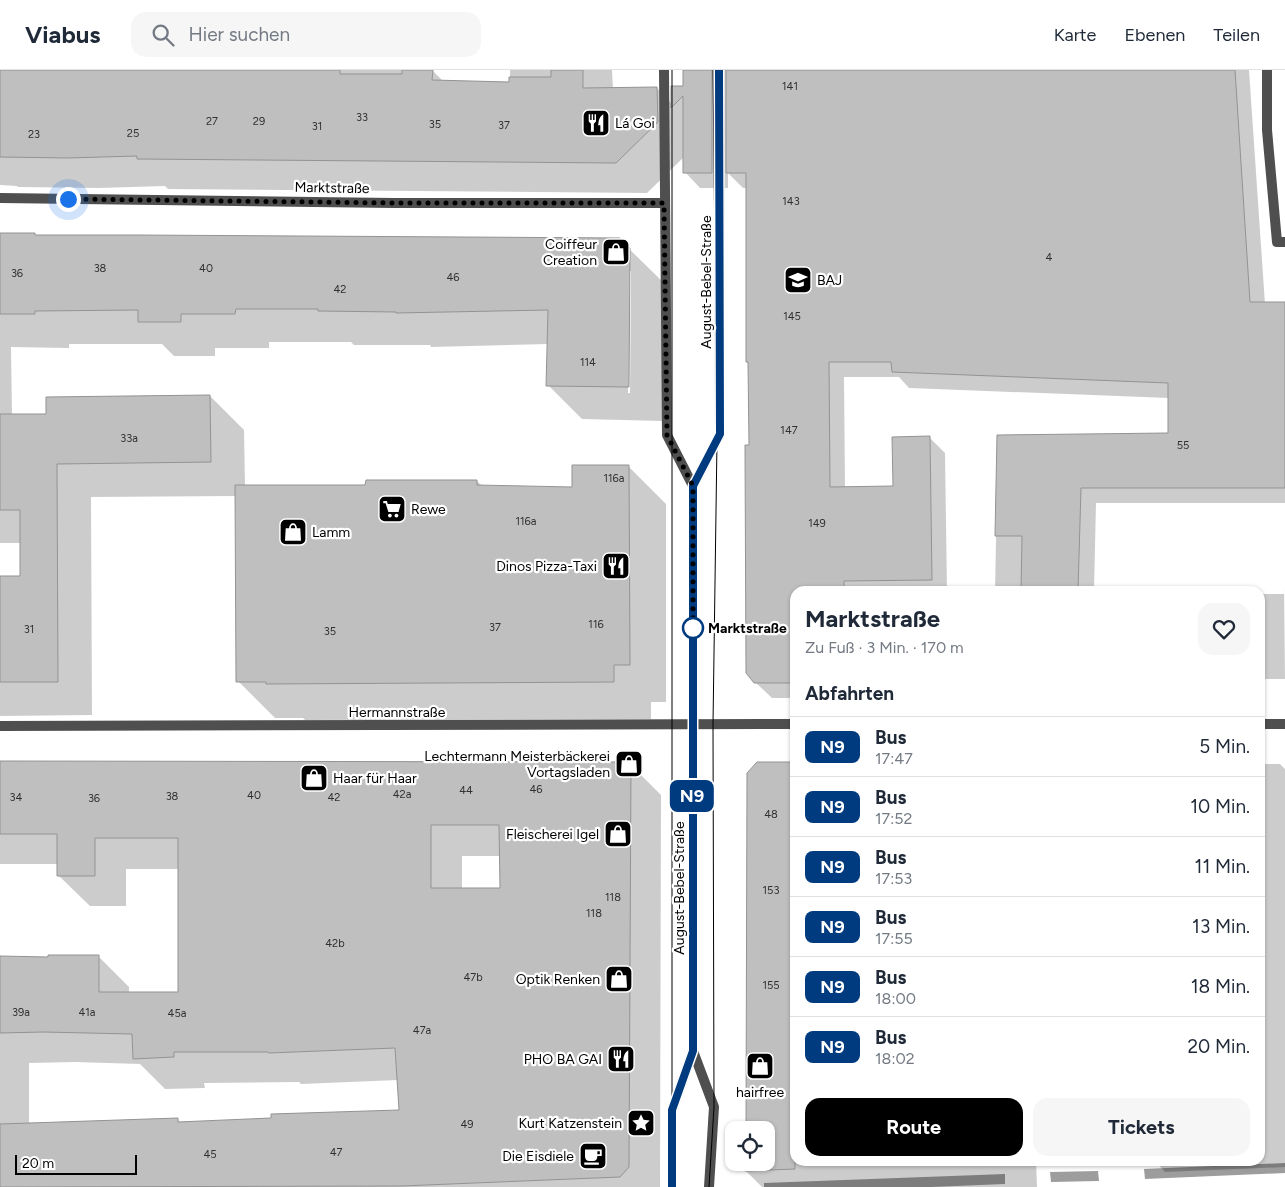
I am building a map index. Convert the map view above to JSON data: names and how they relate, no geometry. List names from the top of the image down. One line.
{"streets":{"street":["Marktstraße","August-Bebel-Straße","Hermannstraße"]},"crossings":[["Marktstraße","August-Bebel-Straße"],["August-Bebel-Straße","Hermannstraße"]],"places":{"restaurant":["Lá Goi","Dinos Pizza-Taxi","PHO BA GAI"],"shop":["Coiffeur Creation","Lamm","Lechtermann Meisterbäckerei Vortagsladen","Haar für Haar","Fleischerei Igel","Optik Renken","hairfree"],"school or university":["BAJ"],"supermarket":["Rewe"],"other":["Marktstraße"],"place":["Kurt Katzenstein"],"cafe":["Die Eisdiele"]},"lines":["bus line N9"],"house_numbers":["141","33","27","29","35","37","31","25","23","143","4","38","40","36","46","42","145","114","147","33a","55","116a","116a","149","116","37","31","35","46","44","42a","40","38","34","42","36","48","153","118","118","42b","47b","155","39a","41a","45a","47a","49","47","45"],"scale_bar":"20 m","page":{"header":"Viabus","search":"Hier suchen","nav":["Karte","Ebenen","Teilen"],"on_map":"N9","heading":[["Marktstraße","Zu Fuß · 3 Min. · 170 m"],"Abfahrten"],"list":[{"mark":"N9","name":"Bus","note":"17:47","value":"5 Min."},{"mark":"N9","name":"Bus","note":"17:52","value":"10 Min."},{"mark":"N9","name":"Bus","note":"17:53","value":"11 Min."},{"mark":"N9","name":"Bus","note":"17:55","value":"13 Min."},{"mark":"N9","name":"Bus","note":"18:00","value":"18 Min."},{"mark":"N9","name":"Bus","note":"18:02","value":"20 Min."}],"buttons":["Route","Tickets"],"scale":"20 m"}}
